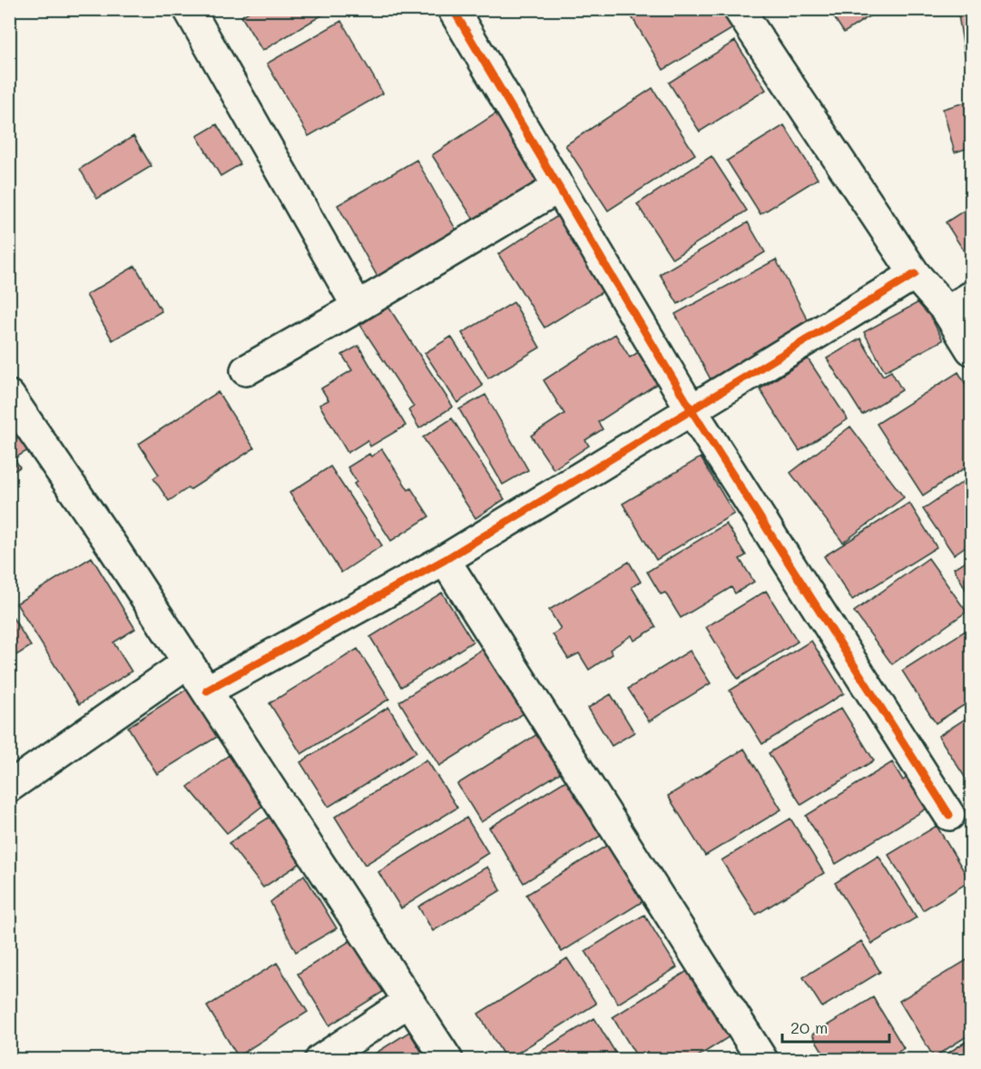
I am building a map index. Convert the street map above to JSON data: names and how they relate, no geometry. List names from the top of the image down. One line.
{"scale_bar":"20 m"}
